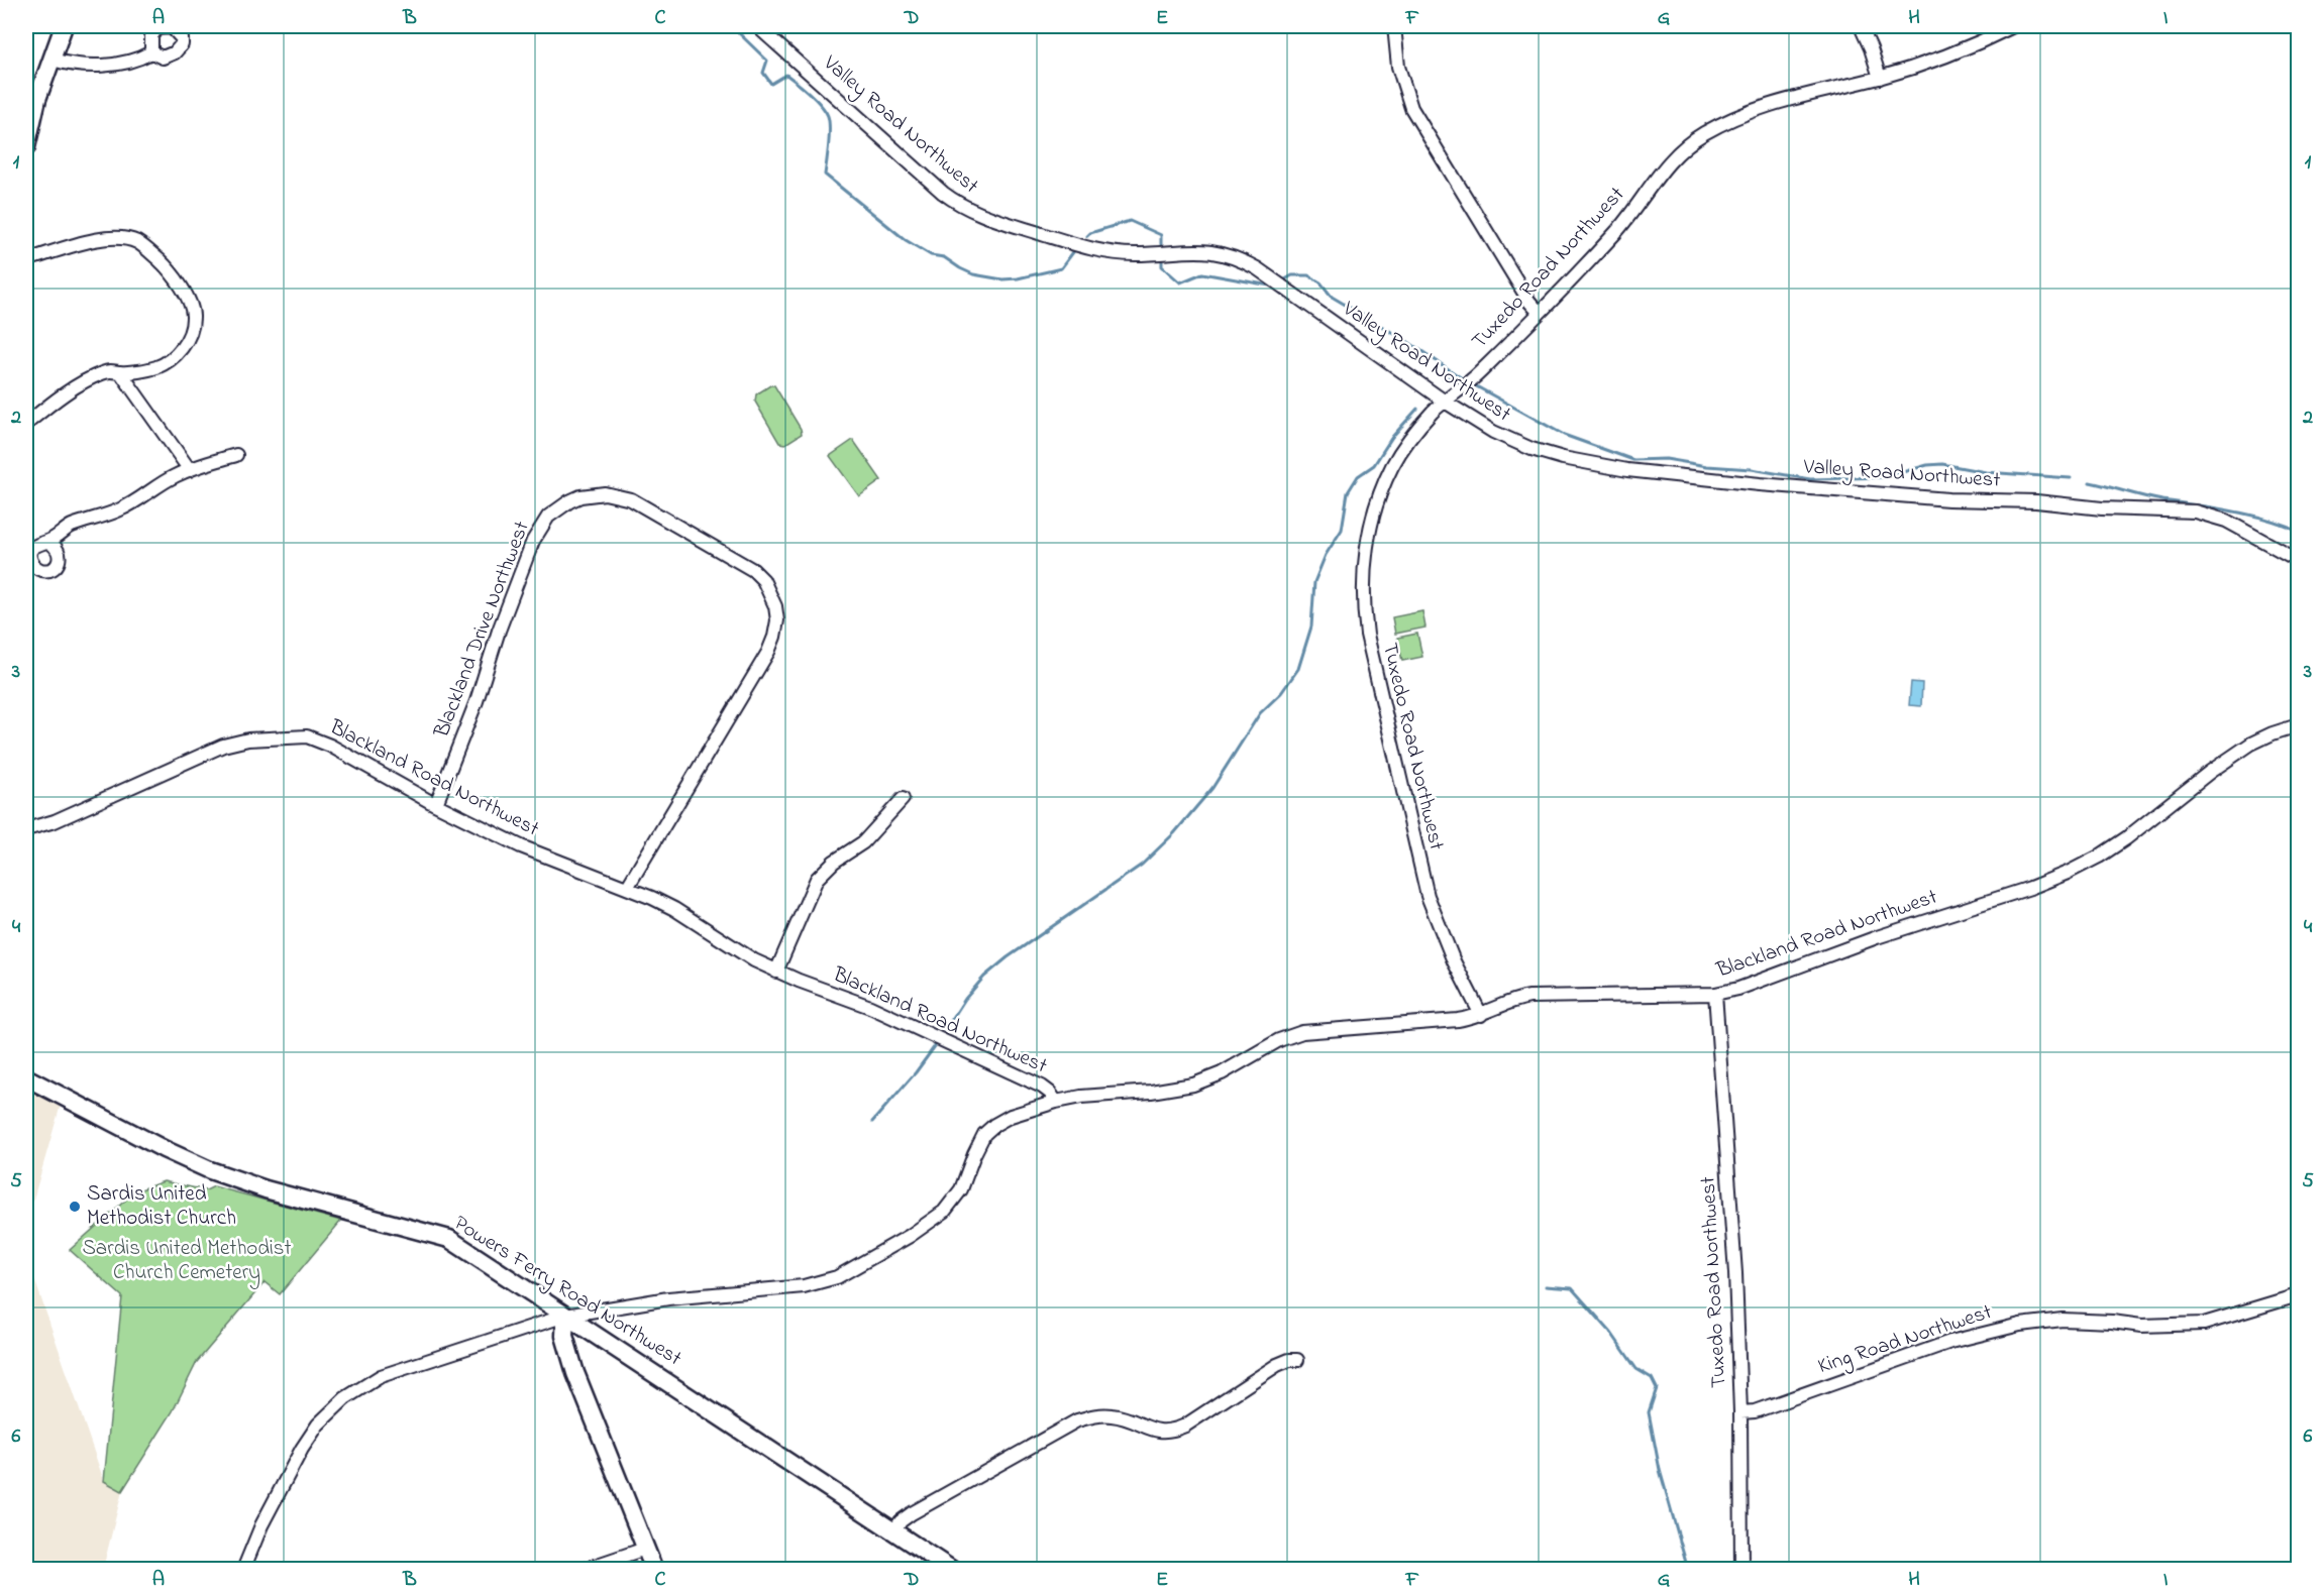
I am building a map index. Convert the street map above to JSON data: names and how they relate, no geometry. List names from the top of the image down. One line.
{"streets":{"street":["Valley Road Northwest","Tuxedo Road Northwest","Blackland Drive Northwest","Blackland Road Northwest","Powers Ferry Road Northwest","King Road Northwest"]},"crossings":[["Valley Road Northwest","Tuxedo Road Northwest"],["Tuxedo Road Northwest","Blackland Road Northwest"],["Tuxedo Road Northwest","King Road Northwest"],["Blackland Drive Northwest","Blackland Road Northwest"]],"parks":["Sardis United Methodist Church Cemetery"],"places":["Sardis United Methodist Church"],"grid":{"columns":["A","B","C","D","E","F","G","H","I"],"rows":["1","2","3","4","5","6"]}}
